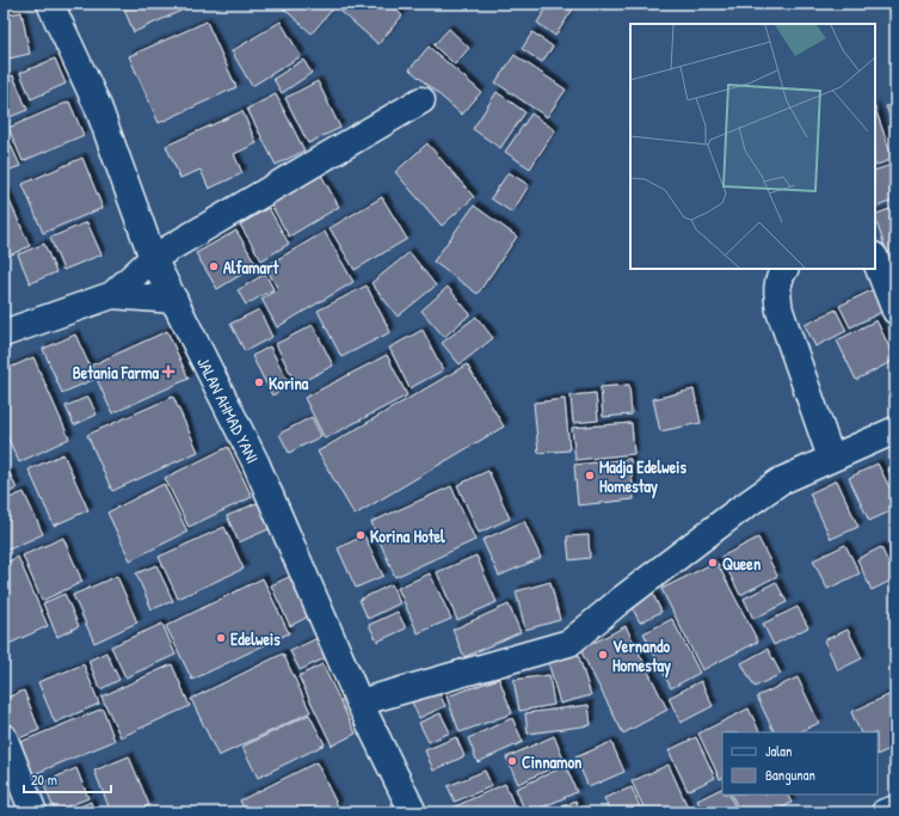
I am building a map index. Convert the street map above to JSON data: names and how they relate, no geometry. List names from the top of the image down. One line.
{"streets":{"main road":["JALAN AHMAD YANI"]},"places":{"other":["Alfamart","Korina","Madja Edelweis Homestay","Korina Hotel","Queen","Edelweis","Vernando Homestay","Cinnamon"],"health":["Betania Farma"]},"legend":["Jalan","Bangunan"],"scale_bar":"20 m"}
